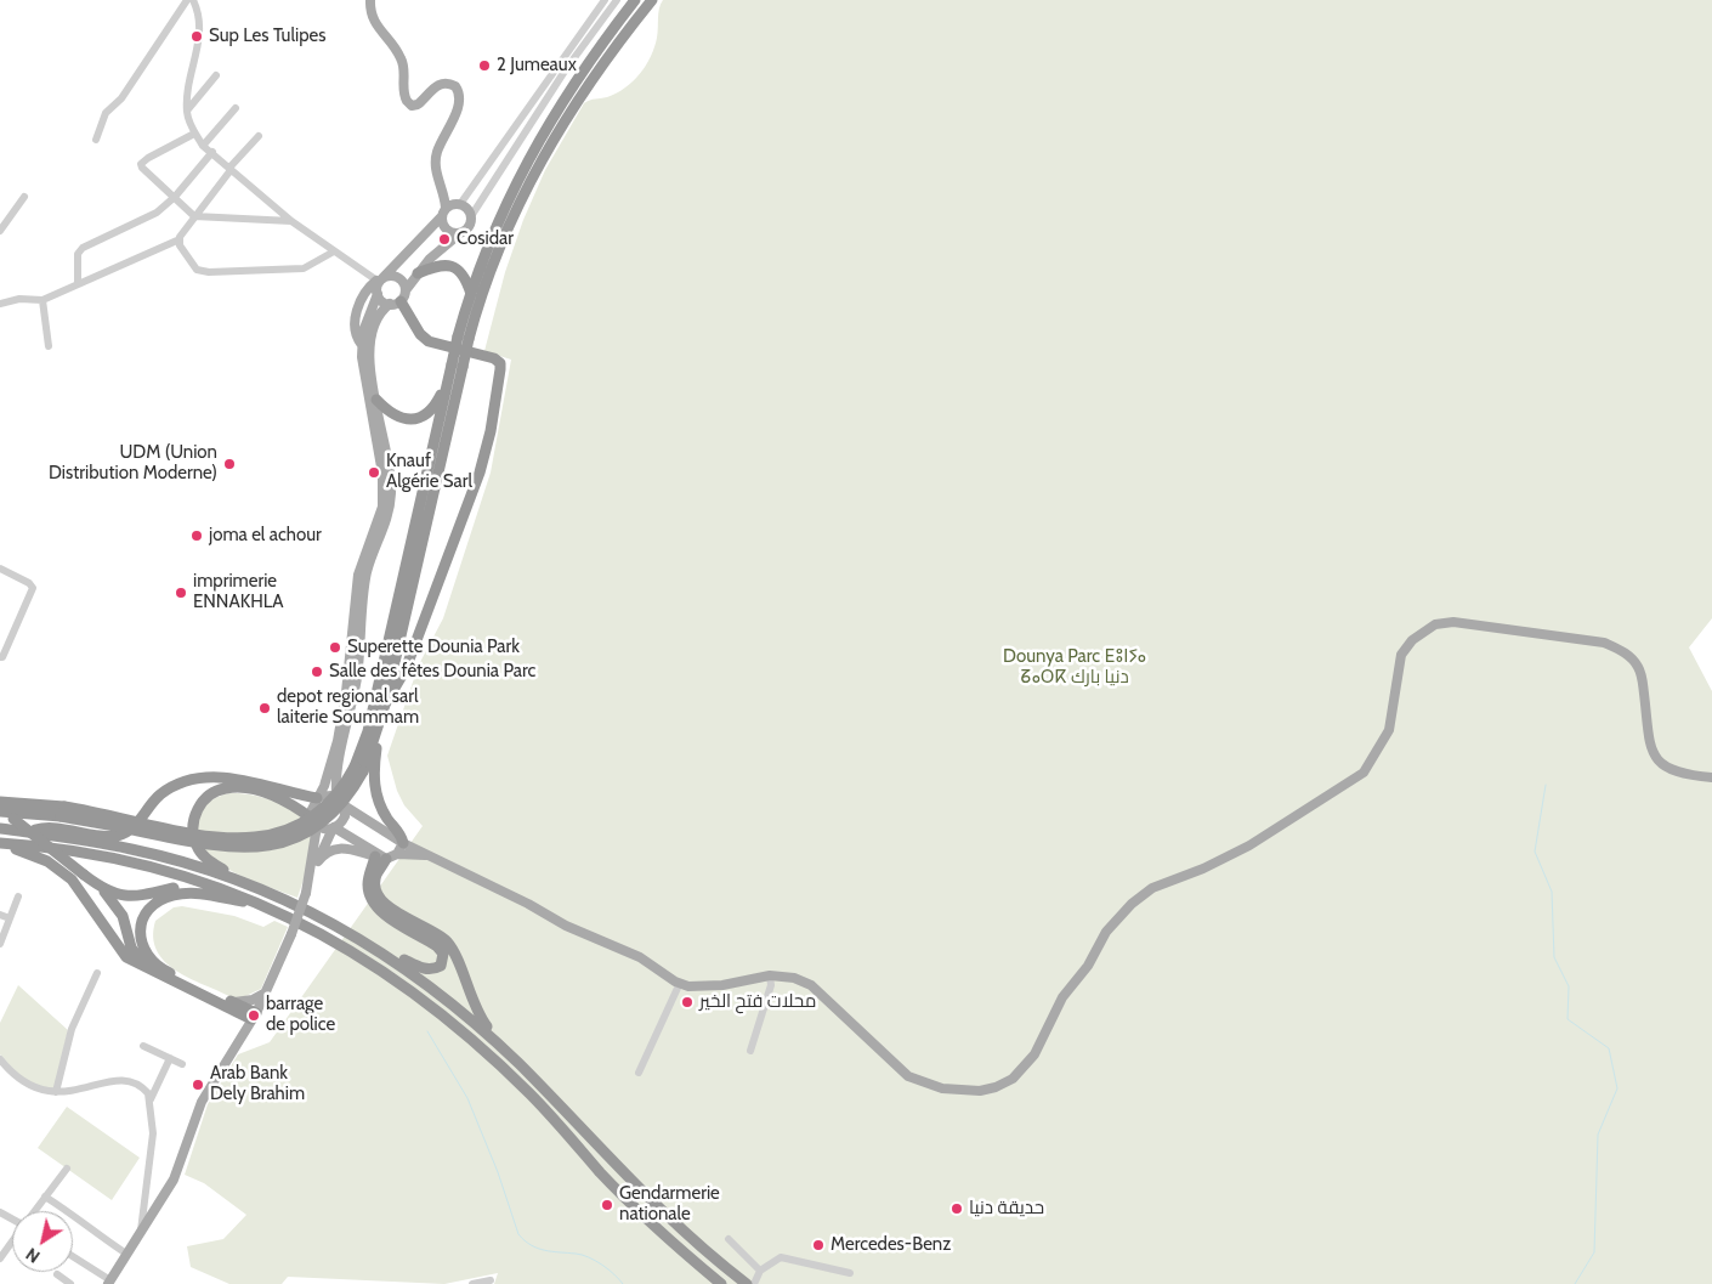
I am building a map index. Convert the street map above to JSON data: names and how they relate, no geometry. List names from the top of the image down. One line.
{"parks":["Dounya Parc ⴹⵓⵏⵢⴰ ⵒⴰⵔⴽ دنيا بارك"],"places":["Sup Les Tulipes","2 Jumeaux","Cosidar","UDM (Union Distribution Moderne)","Knauf Algérie Sarl","joma el achour","imprimerie ENNAKHLA","Superette Dounia Park","Salle des fêtes Dounia Parc","depot regional sarl laiterie Soummam","محلات فتح الخير","barrage de police","Arab Bank Dely Brahim","Gendarmerie nationale","حديقة دنيا","Mercedes-Benz"],"north":"bottom left"}
